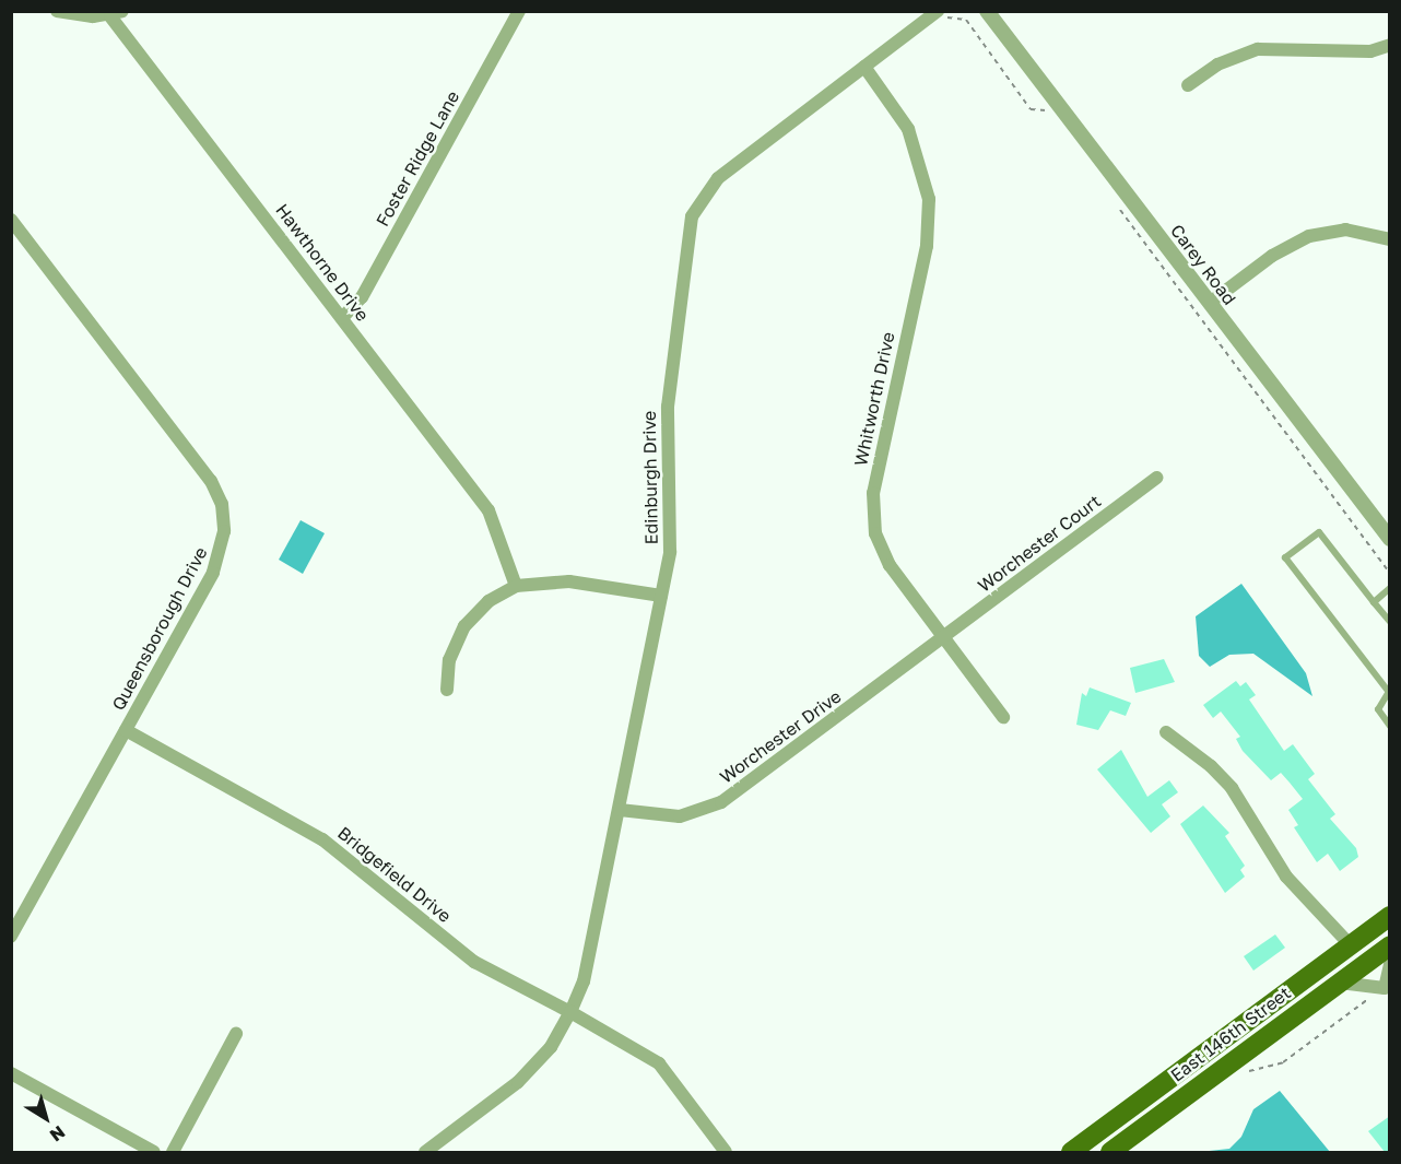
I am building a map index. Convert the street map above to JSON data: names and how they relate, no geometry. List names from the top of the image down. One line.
{"streets":{"main road":["East 146th Street"],"street":["Foster Ridge Lane","Hawthorne Drive","Carey Road","Whitworth Drive","Edinburgh Drive","Worchester Court","Queensborough Drive","Worchester Drive","Bridgefield Drive"]},"crossings":[["Foster Ridge Lane","Hawthorne Drive"],["Whitworth Drive","Edinburgh Drive"],["Whitworth Drive","Worchester Court"],["Whitworth Drive","Worchester Drive"],["Edinburgh Drive","Worchester Drive"],["Edinburgh Drive","Bridgefield Drive"],["Worchester Court","Worchester Drive"],["Queensborough Drive","Bridgefield Drive"]],"north":"bottom right"}
